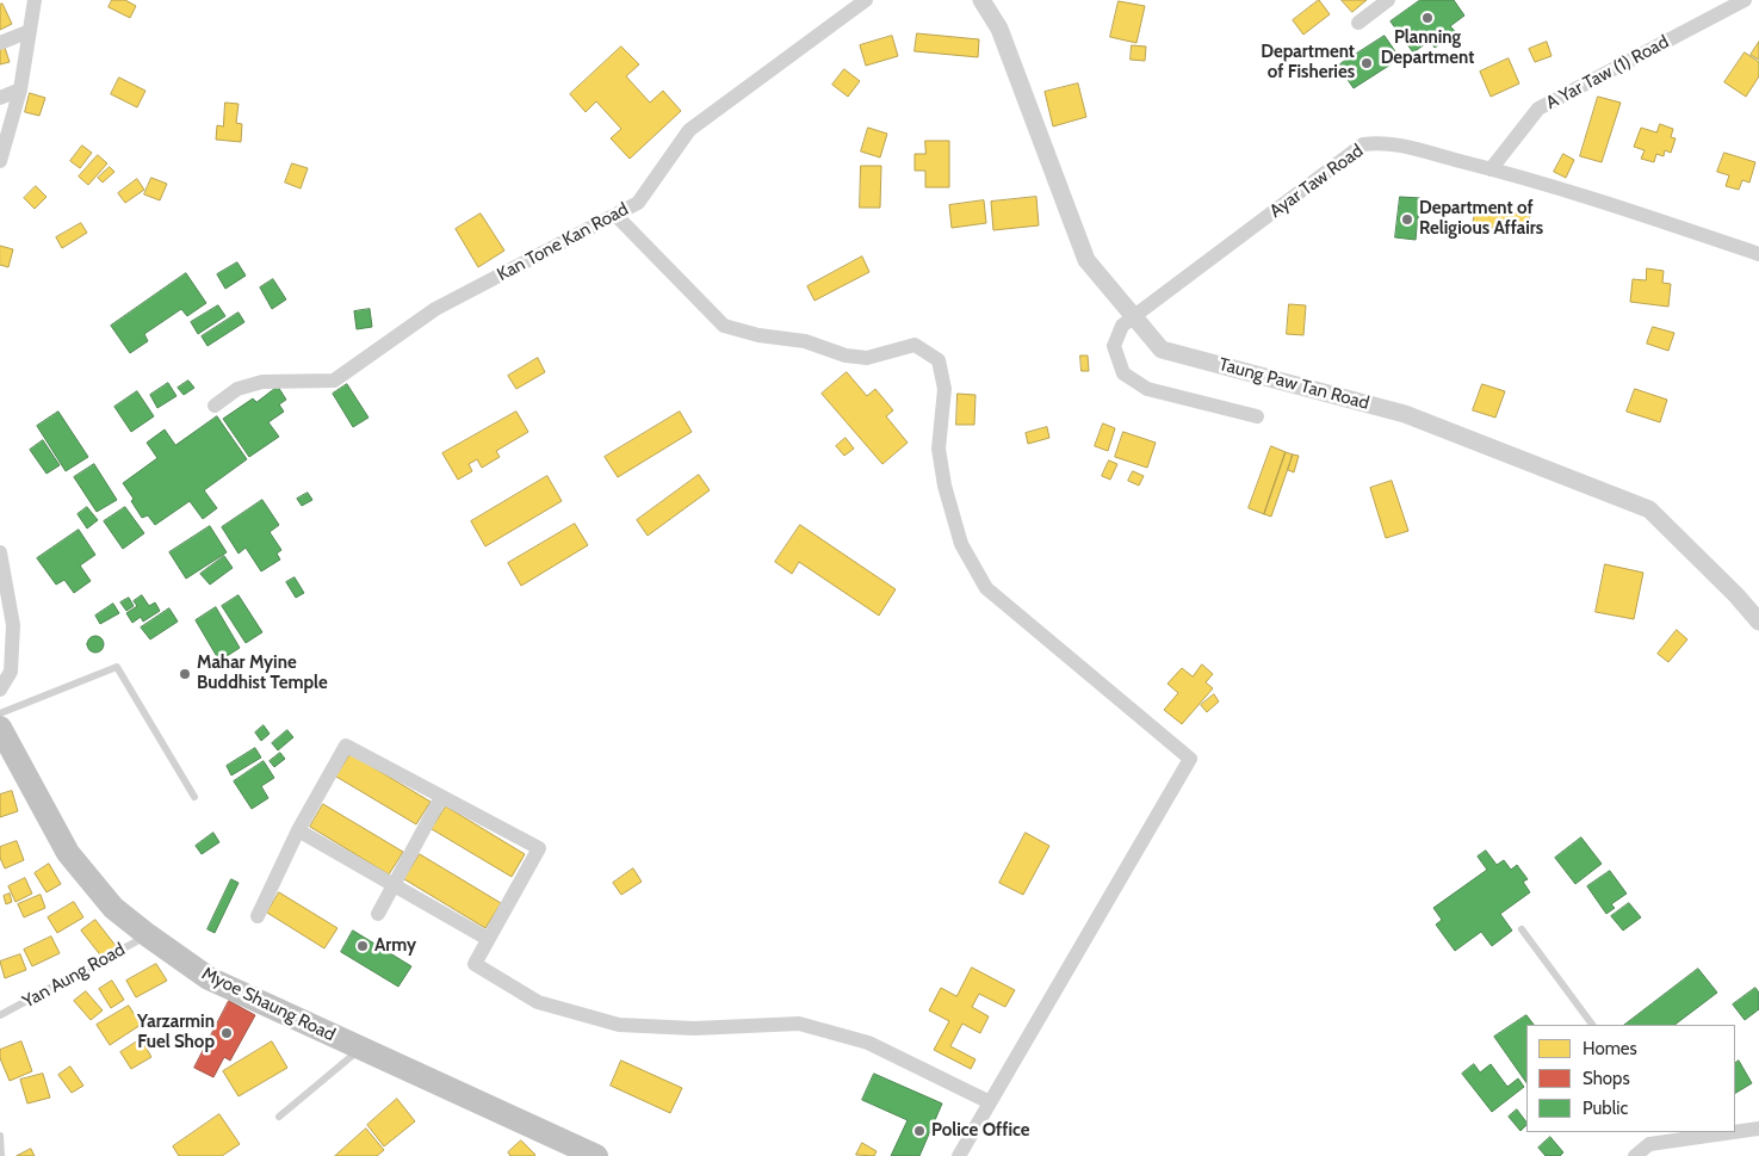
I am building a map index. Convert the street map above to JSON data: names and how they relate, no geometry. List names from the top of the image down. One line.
{"streets":{"highway":["Myoe Shaung Road"],"street":["A Yar Taw (1) Road","Ayar Taw Road","Kan Tone Kan Road","Taung Paw Tan Road"],"lane":["Yan Aung Road"]},"crossings":[["A Yar Taw (1) Road","Ayar Taw Road"],["Ayar Taw Road","Taung Paw Tan Road"],["Yan Aung Road","Myoe Shaung Road"]],"places":["Planning Department","Department of Fisheries","Department of Religious Affairs","Mahar Myine Buddhist Temple","Army","Yarzarmin Fuel Shop","Police Office"],"legend":["Homes","Shops","Public"]}
